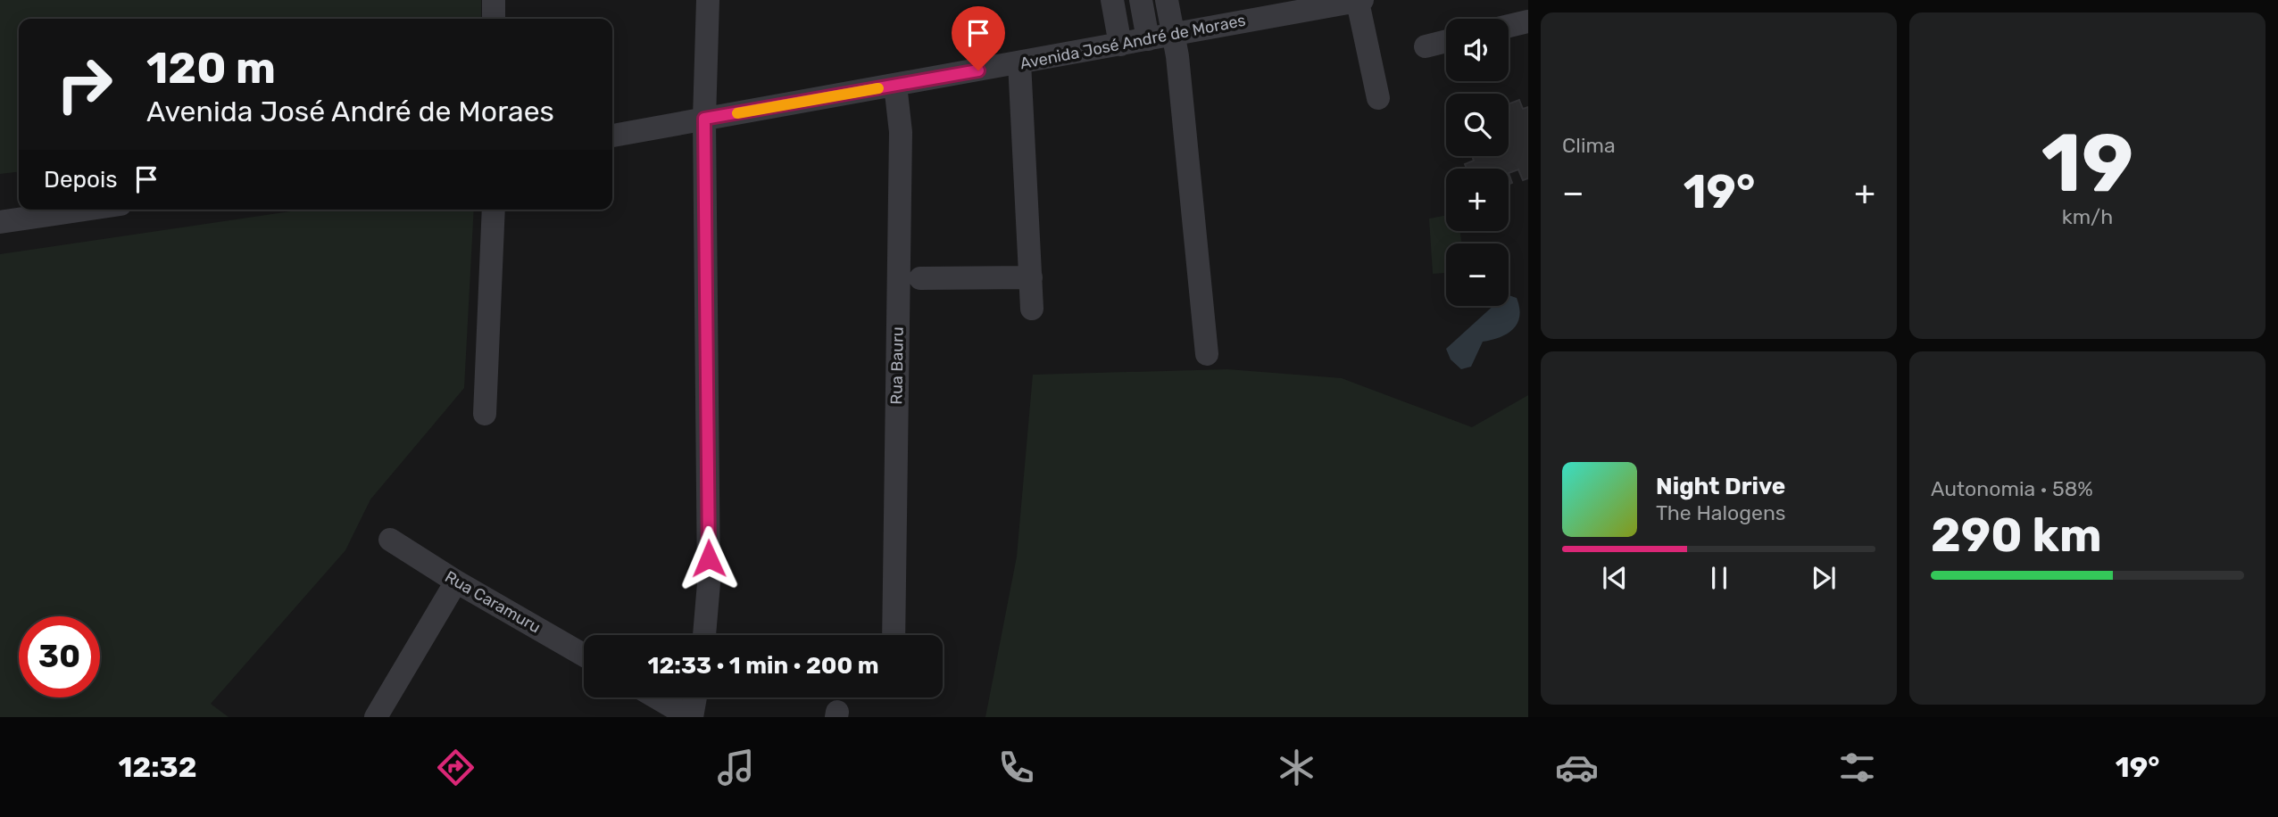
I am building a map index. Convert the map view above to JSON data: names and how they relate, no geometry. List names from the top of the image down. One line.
{"streets":{"street":["Avenida José André de Moraes","Rua Bauru","Rua Caramuru"]},"crossings":[["Avenida José André de Moraes","Rua Bauru"]],"page":{"tile":["Clima",["19","km/h"],["Autonomia · 58%","290 km"]],"map_buttons":["+","−"],"turn":["120 m","Avenida José André de Moraes"],"then":"Depois","heat":["−","19°","+"],"song":["Night Drive","The Halogens"],"limit":"30","trip":"12:33 · 1 min · 200 m","tabs":["12:32","19°"]}}
